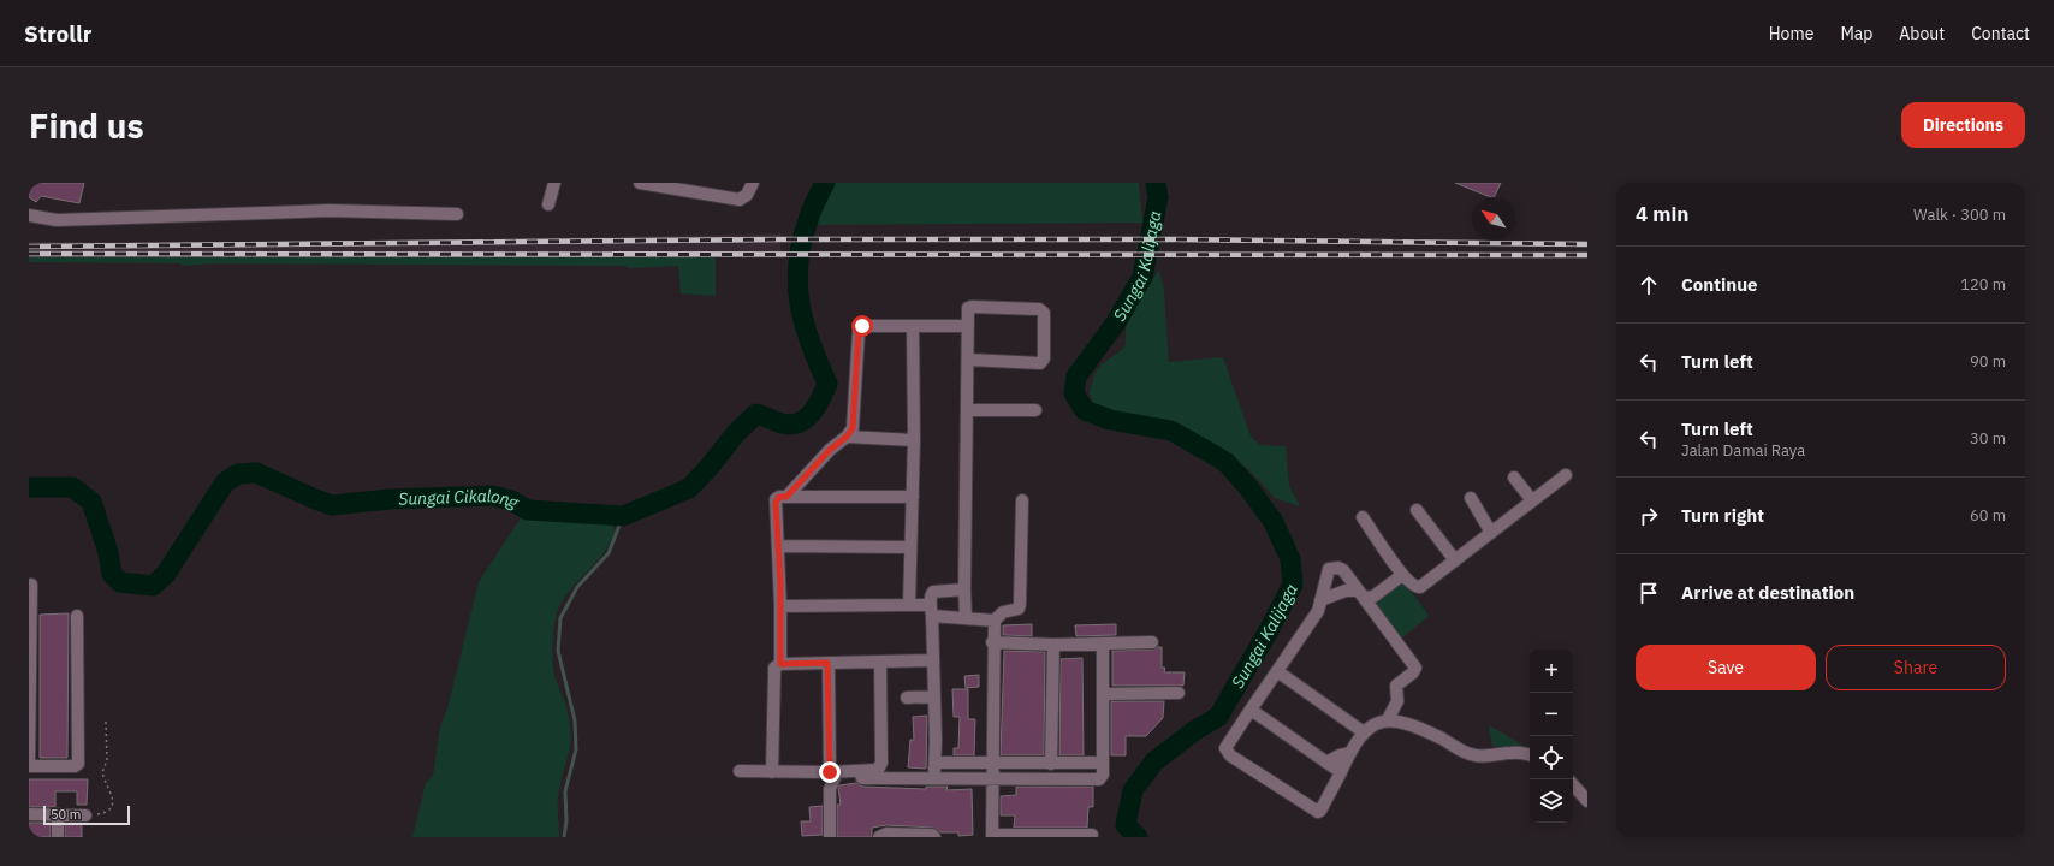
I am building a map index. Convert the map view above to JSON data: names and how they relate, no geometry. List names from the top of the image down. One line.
{"water":["Sungai Kalijaga","Sungai Cikalong"],"scale_bar":"50 m","north":"top left","page":{"header":"Strollr","nav":["Home","Map","About","Contact"],"buttons":["Directions",["Save","Share"]],"title":"Find us","heading":["4 min","Walk · 300 m"],"list":[["Continue","120 m"],["Turn left","90 m"],["Turn left","Jalan Damai Raya","30 m"],["Turn right","60 m"],"Arrive at destination"],"map_buttons":["+","−"],"scale":"50 m"}}
